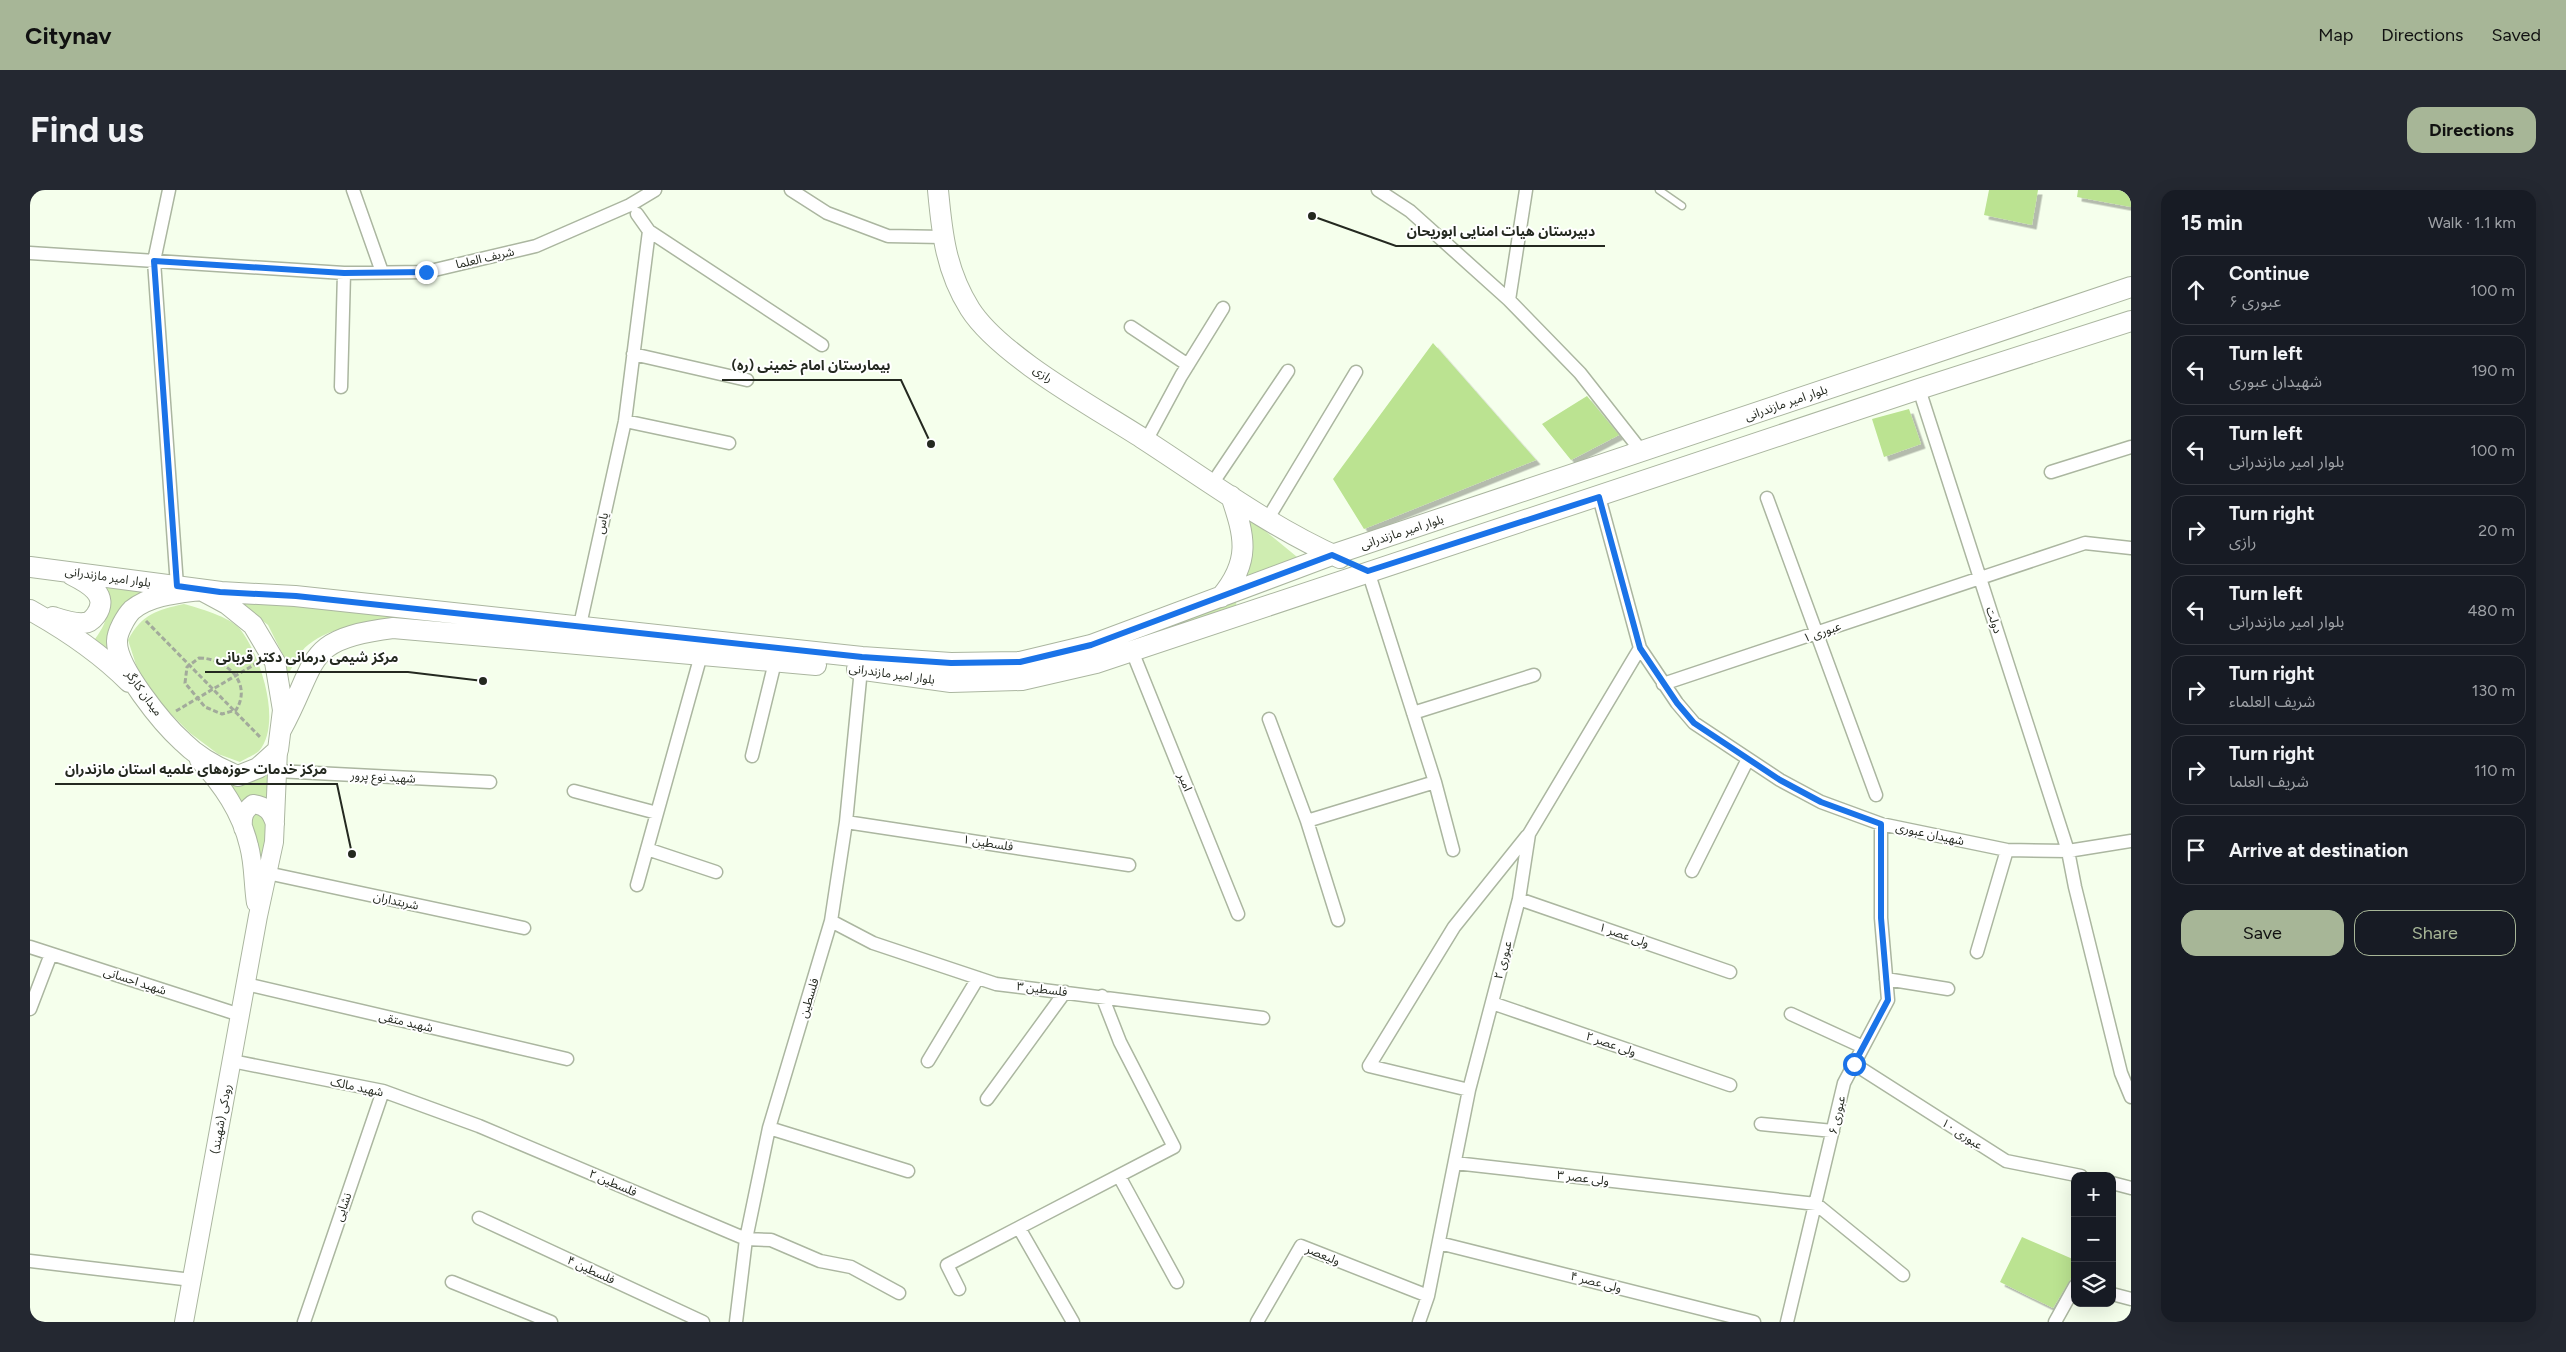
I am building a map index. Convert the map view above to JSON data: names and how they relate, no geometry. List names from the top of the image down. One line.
{"streets":{"main road":["رازی","بلوار امیر مازندرانی","میدان کارگر","رودکی (شهبند)"],"street":["شریف العلما","یاس","دولت","عبوری ۱","شهید نوع پرور","امیر","شهیدان عبوری","فلسطین ۱","شربتداران","ولی عصر ۱","عبوری ۲","شهید احسانی","فلسطین ۳","فلسطین","شهید متقی","ولی عصر ۲","شهید مالک","عبوری ۶","عبوری ۱۰","ولی عصر ۳","فلسطین ۲","نشایی","ولیعصر","فلسطین ۴","ولی عصر ۴"]},"crossings":[["رازی","بلوار امیر مازندرانی"],["بلوار امیر مازندرانی","یاس"],["بلوار امیر مازندرانی","دولت"],["بلوار امیر مازندرانی","امیر"],["بلوار امیر مازندرانی","شهیدان عبوری"],["بلوار امیر مازندرانی","فلسطین"],["دولت","عبوری ۱"],["دولت","شهیدان عبوری"],["عبوری ۱","شهیدان عبوری"],["میدان کارگر","شهید نوع پرور"],["میدان کارگر","رودکی (شهبند)"],["شهید نوع پرور","رودکی (شهبند)"],["شهیدان عبوری","عبوری ۲"],["شهیدان عبوری","عبوری ۶"],["فلسطین ۱","فلسطین"],["شربتداران","رودکی (شهبند)"],["ولی عصر ۱","عبوری ۲"],["عبوری ۲","ولی عصر ۲"],["عبوری ۲","ولی عصر ۳"],["عبوری ۲","ولیعصر"],["عبوری ۲","ولی عصر ۴"],["شهید احسانی","رودکی (شهبند)"],["فلسطین ۳","فلسطین"],["فلسطین","فلسطین ۲"],["شهید متقی","رودکی (شهبند)"],["شهید مالک","رودکی (شهبند)"],["شهید مالک","فلسطین ۲"],["شهید مالک","نشایی"],["عبوری ۶","عبوری ۱۰"],["عبوری ۶","ولی عصر ۳"]],"places":["دبیرستان هیات امنایی ابوریحان","بیمارستان امام خمینی (ره)","مرکز شیمی درمانی دکتر قربانی","مرکز خدمات حوزه‌های علمیه استان مازندران"],"page":{"header":"Citynav","nav":["Map","Directions","Saved"],"buttons":["Directions",["Save","Share"]],"title":"Find us","heading":["15 min","Walk · 1.1 km"],"list":[["Continue","عبوری ۶","100 m"],["Turn left","شهیدان عبوری","190 m"],["Turn left","بلوار امیر مازندرانی","100 m"],["Turn right","رازی","20 m"],["Turn left","بلوار امیر مازندرانی","480 m"],["Turn right","شریف العلماء","130 m"],["Turn right","شریف العلما","110 m"],"Arrive at destination"],"map_buttons":["+","−"]}}
